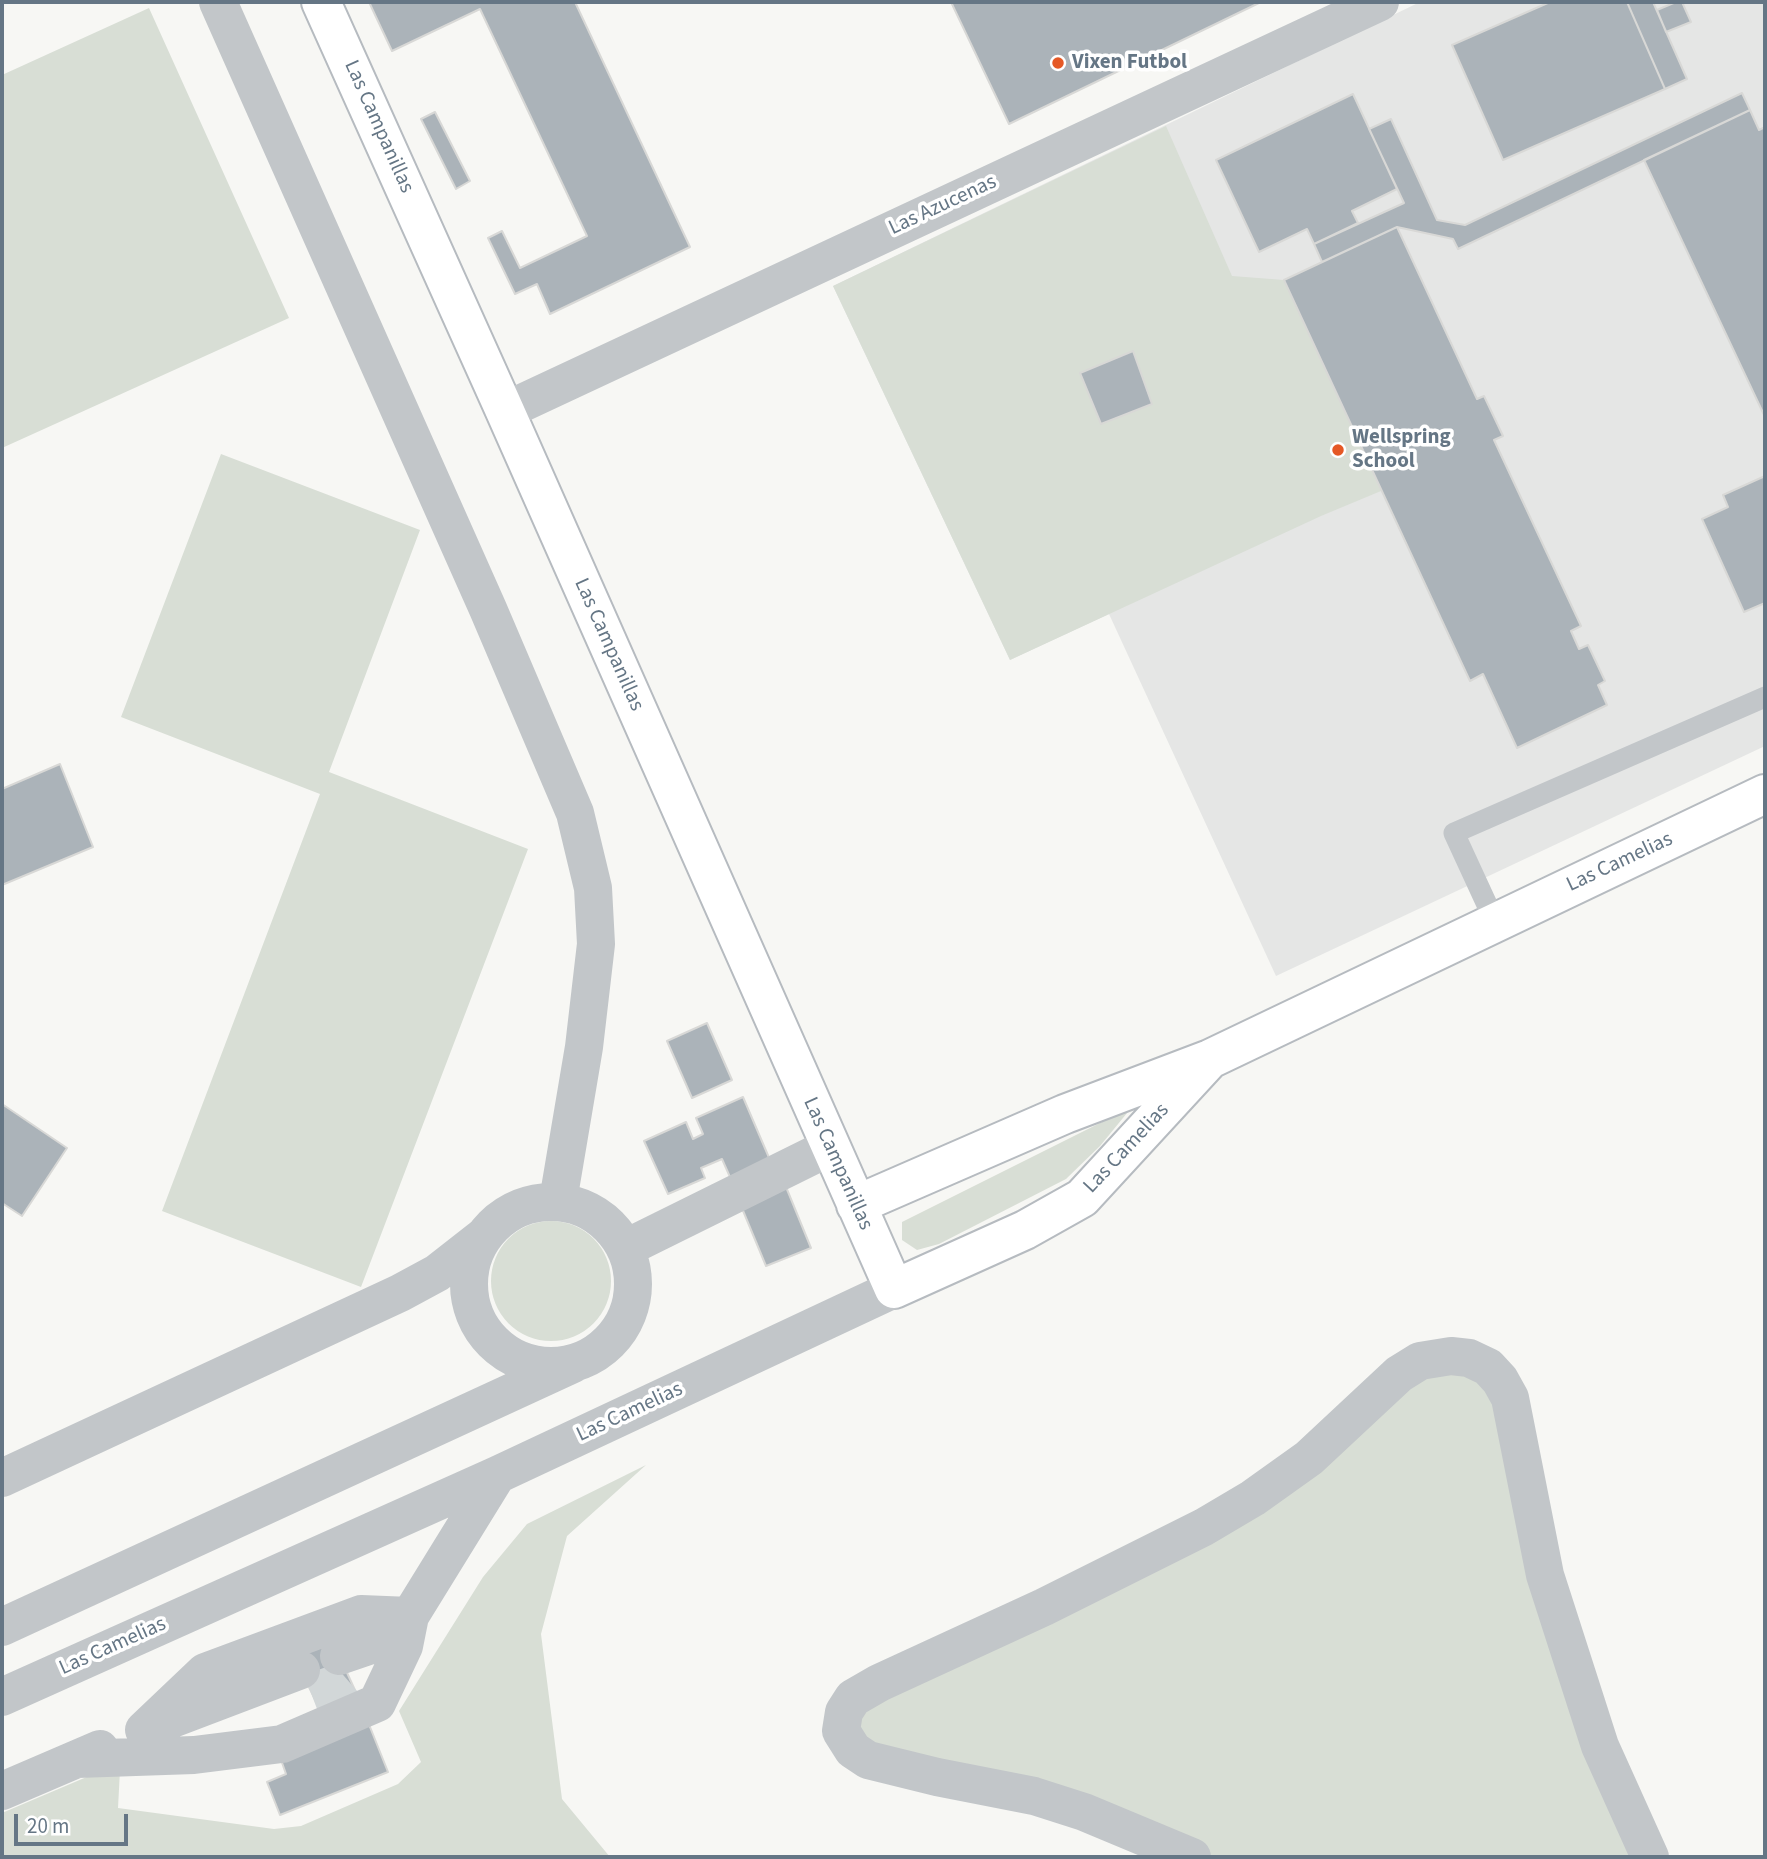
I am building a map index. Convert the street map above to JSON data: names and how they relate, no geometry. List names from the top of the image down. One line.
{"streets":{"street":["Las Campanillas","Las Azucenas","Las Camelias"]},"crossings":[["Las Campanillas","Las Azucenas"],["Las Campanillas","Las Camelias"]],"places":["Vixen Futbol","Wellspring School"],"scale_bar":"20 m"}
